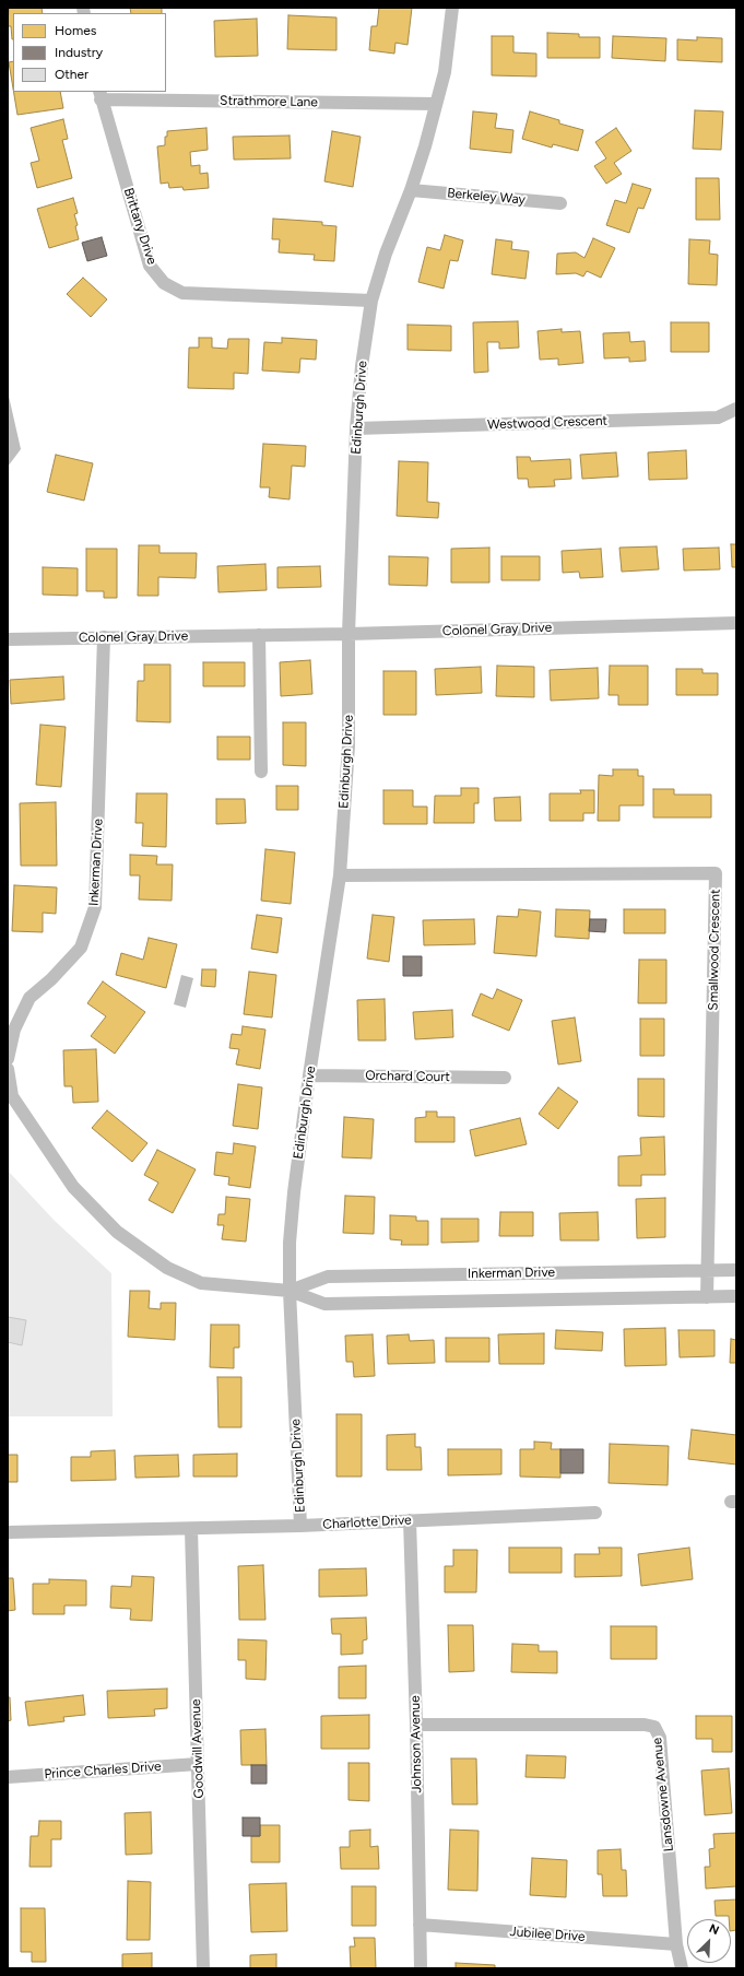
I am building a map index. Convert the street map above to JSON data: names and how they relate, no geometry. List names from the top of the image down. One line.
{"streets":{"street":["Strathmore Lane","Berkeley Way","Brittany Drive","Edinburgh Drive","Westwood Crescent","Colonel Gray Drive","Inkerman Drive","Smallwood Crescent","Orchard Court","Charlotte Drive","Johnson Avenue","Goodwill Avenue","Prince Charles Drive","Lansdowne Avenue","Jubilee Drive"]},"crossings":[["Strathmore Lane","Brittany Drive"],["Strathmore Lane","Edinburgh Drive"],["Berkeley Way","Edinburgh Drive"],["Brittany Drive","Edinburgh Drive"],["Edinburgh Drive","Westwood Crescent"],["Edinburgh Drive","Colonel Gray Drive"],["Edinburgh Drive","Inkerman Drive"],["Edinburgh Drive","Smallwood Crescent"],["Edinburgh Drive","Orchard Court"],["Edinburgh Drive","Charlotte Drive"],["Colonel Gray Drive","Inkerman Drive"],["Inkerman Drive","Smallwood Crescent"],["Charlotte Drive","Johnson Avenue"],["Charlotte Drive","Goodwill Avenue"],["Johnson Avenue","Lansdowne Avenue"],["Johnson Avenue","Jubilee Drive"],["Goodwill Avenue","Prince Charles Drive"],["Lansdowne Avenue","Jubilee Drive"]],"legend":["Homes","Industry","Other"],"north":"top right"}
